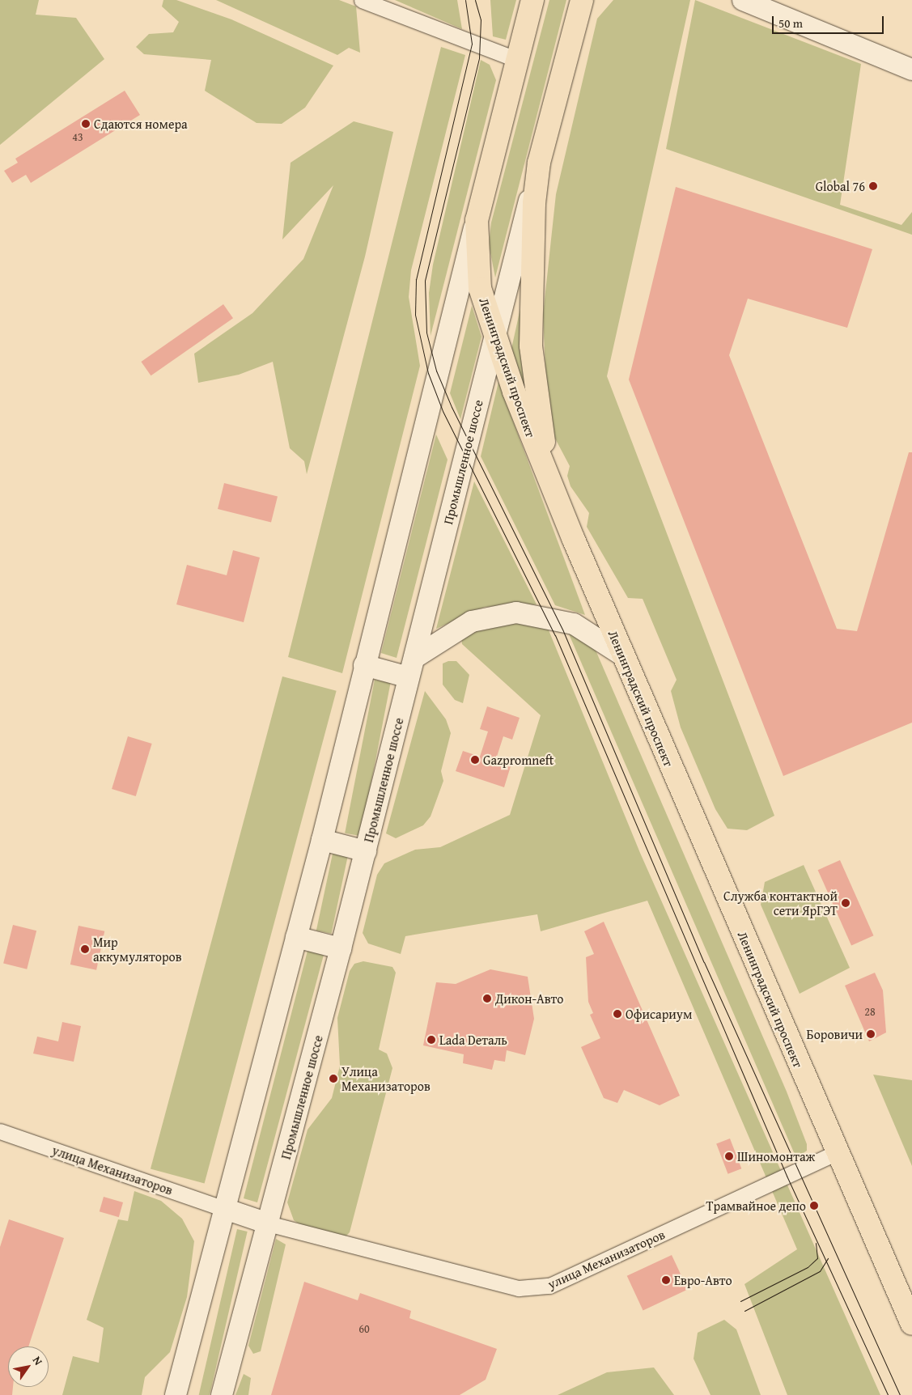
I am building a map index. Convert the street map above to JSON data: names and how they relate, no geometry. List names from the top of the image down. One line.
{"streets":{"main road":["Ленинградский проспект","Промышленное шоссе"],"street":["улица Механизаторов"]},"crossings":[["Ленинградский проспект","Промышленное шоссе"],["Ленинградский проспект","улица Механизаторов"],["Промышленное шоссе","улица Механизаторов"]],"places":["Сдаются номера","Global 76","Gazpromneft","Служба контактной сети ЯрГЭТ","Мир аккумуляторов","Дикон-Авто","Офисариум","Боровичи","Lada Dеталь","Улица Механизаторов","Шиномонтаж","Трамвайное депо","Евро-Авто"],"house_numbers":["43","28","60"],"scale_bar":"50 m","north":"top right"}
